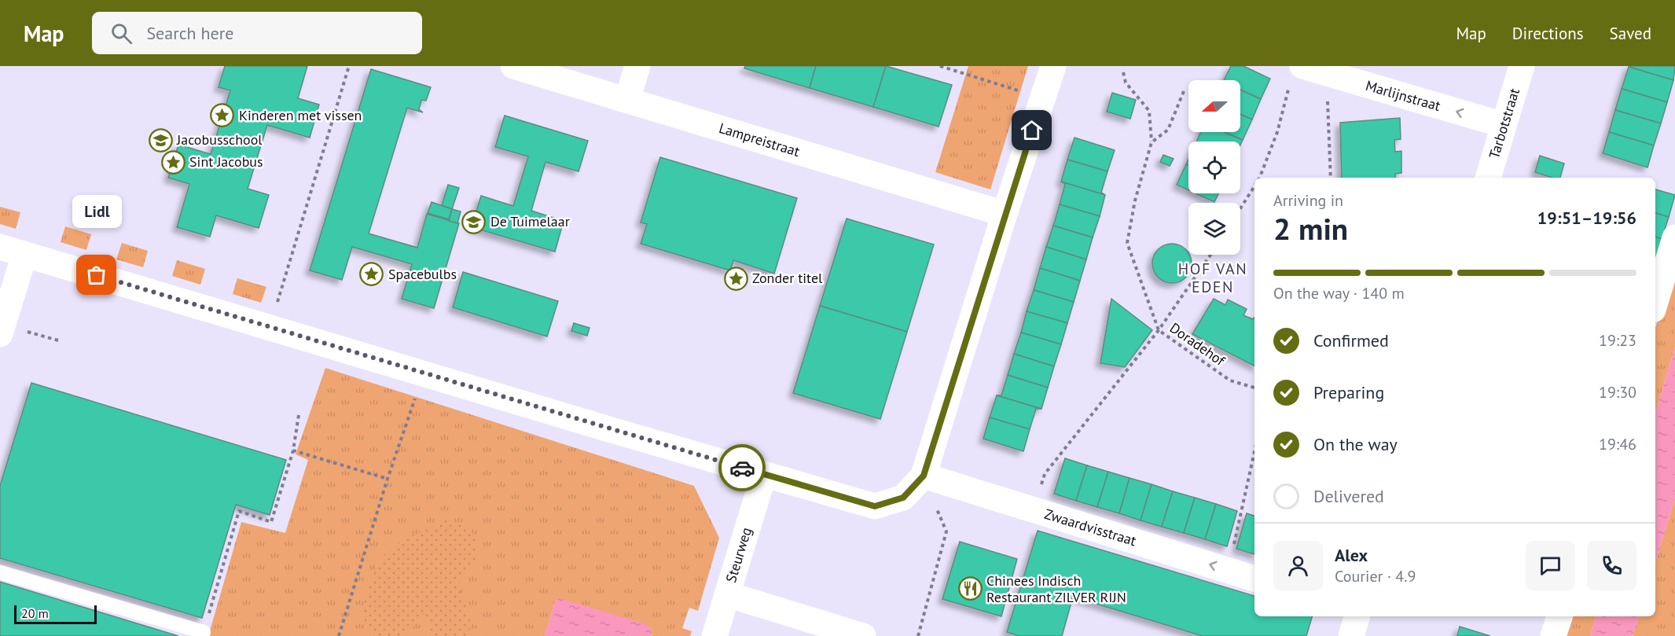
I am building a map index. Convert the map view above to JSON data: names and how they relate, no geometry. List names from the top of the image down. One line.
{"streets":{"street":["Marlijnstraat","Tarbotstraat","Lampreistraat","Zwaardvisstraat","Steurweg"],"path":["Doradehof"]},"crossings":[["Marlijnstraat","Tarbotstraat"]],"one_way":["Marlijnstraat","Zwaardvisstraat"],"districts":["HOF VAN EDEN"],"places":{"place":["Kinderen met vissen","Sint Jacobus","Spacebulbs","Zonder titel"],"school or university":["Jacobusschool","De Tuimelaar"],"other":["Lidl"],"restaurant":["Chinees Indisch Restaurant ZILVER RIJN"]},"scale_bar":"20 m","north":"left","page":{"header":"Map","search":"Search here","nav":["Map","Directions","Saved"],"heading":["2 min","Arriving in","19:51–19:56"],"panel":["Alex","Courier · 4.9"],"bubble":"Lidl","bar":"On the way · 140 m","list":[["Confirmed","19:23"],["Preparing","19:30"],["On the way","19:46"],"Delivered"],"scale":"20 m"}}
